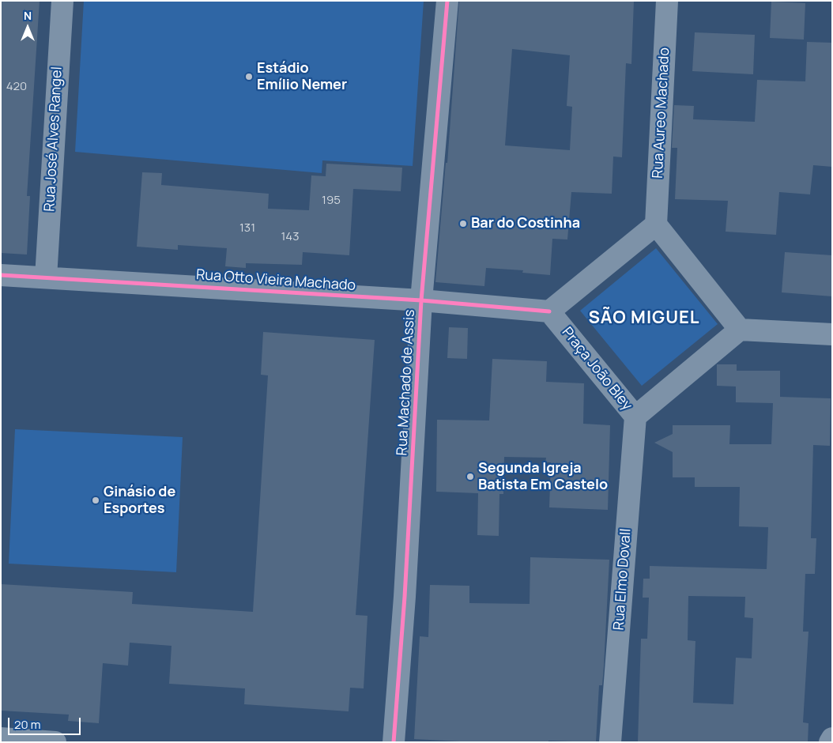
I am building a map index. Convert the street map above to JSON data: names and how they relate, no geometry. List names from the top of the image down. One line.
{"streets":{"street":["Rua Aureo Machado","Rua José Alves Rangel","Rua Otto Vieira Machado","Praça João Bley","Rua Machado de Assis","Rua Elmo Dovall"]},"crossings":[["Rua José Alves Rangel","Rua Otto Vieira Machado"],["Rua Otto Vieira Machado","Praça João Bley"],["Rua Otto Vieira Machado","Rua Machado de Assis"],["Praça João Bley","Rua Elmo Dovall"]],"districts":["SÃO MIGUEL"],"places":["Estádio Emílio Nemer","Bar do Costinha","Segunda Igreja Batista Em Castelo","Ginásio de Esportes"],"house_numbers":["420","195","131","143"],"scale_bar":"20 m","north":"top"}
